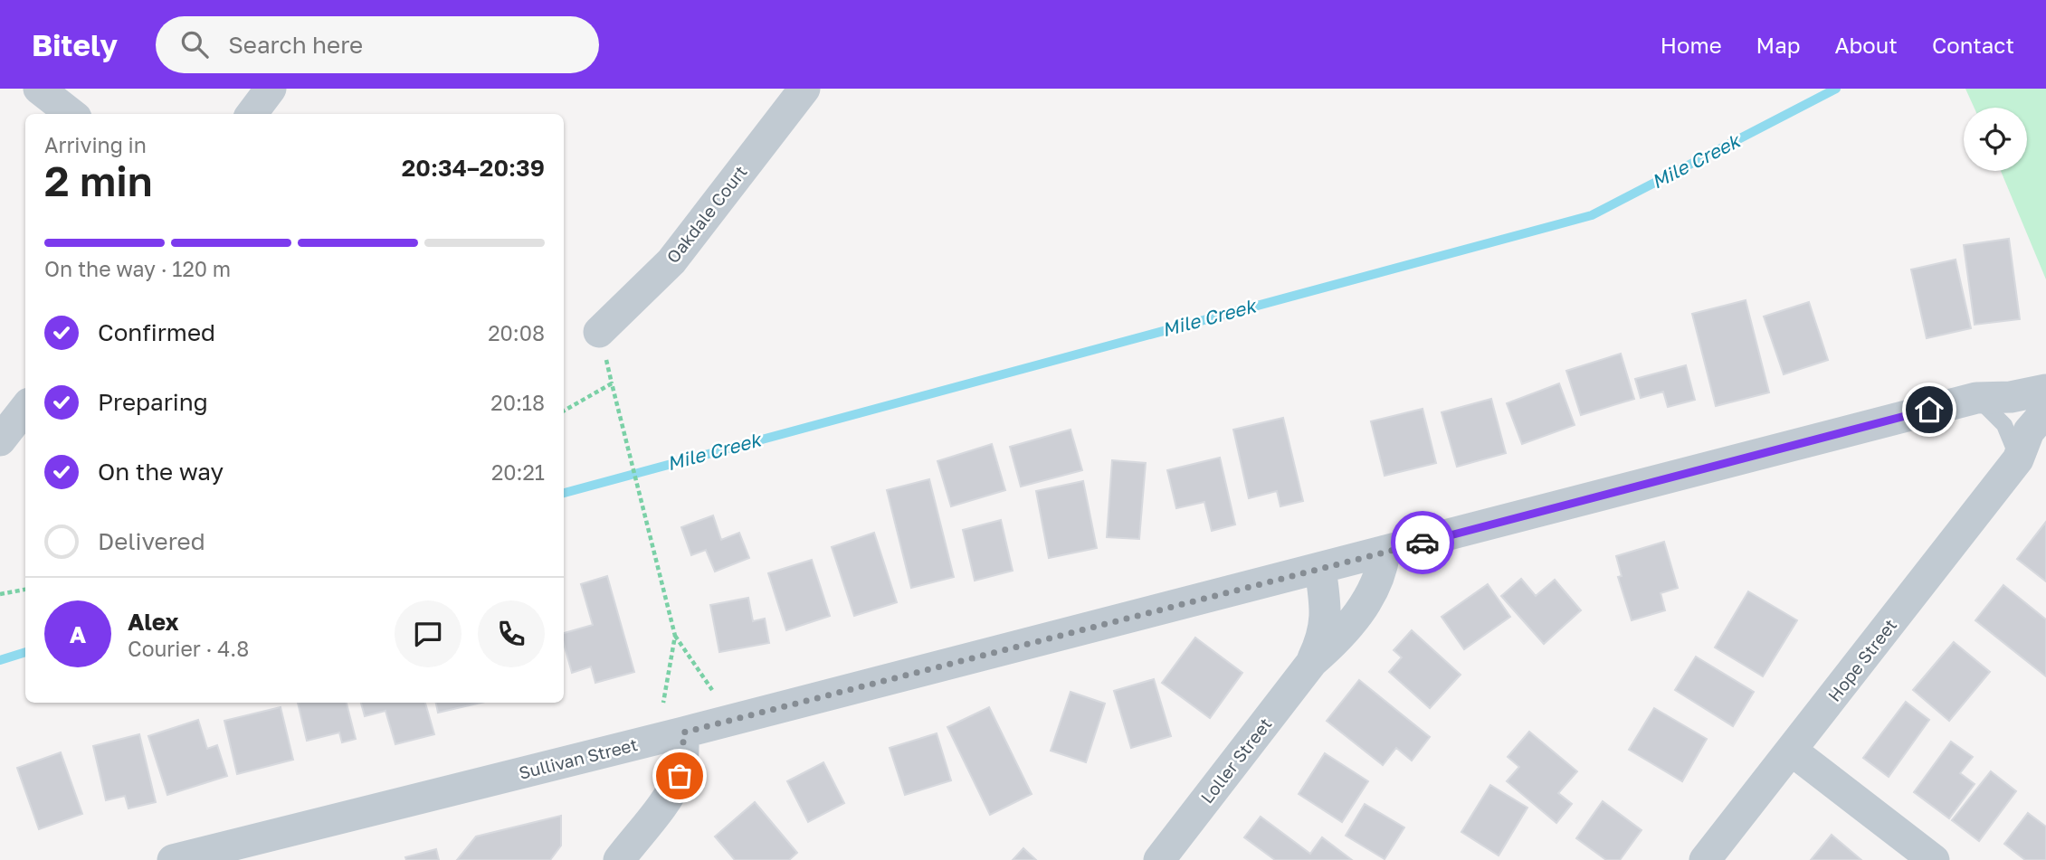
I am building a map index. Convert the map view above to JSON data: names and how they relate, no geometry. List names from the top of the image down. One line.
{"streets":{"street":["Oakdale Court","Hope Street","Sullivan Street","Loller Street"]},"crossings":[["Sullivan Street","Loller Street"]],"water":["Mile Creek"],"page":{"header":"Bitely","search":"Search here","nav":["Home","Map","About","Contact"],"heading":["2 min","Arriving in","20:34–20:39"],"panel":["Alex","Courier · 4.8"],"bar":"On the way · 120 m","list":[["Confirmed","20:08"],["Preparing","20:18"],["On the way","20:21"],"Delivered"],"round":"A"}}
